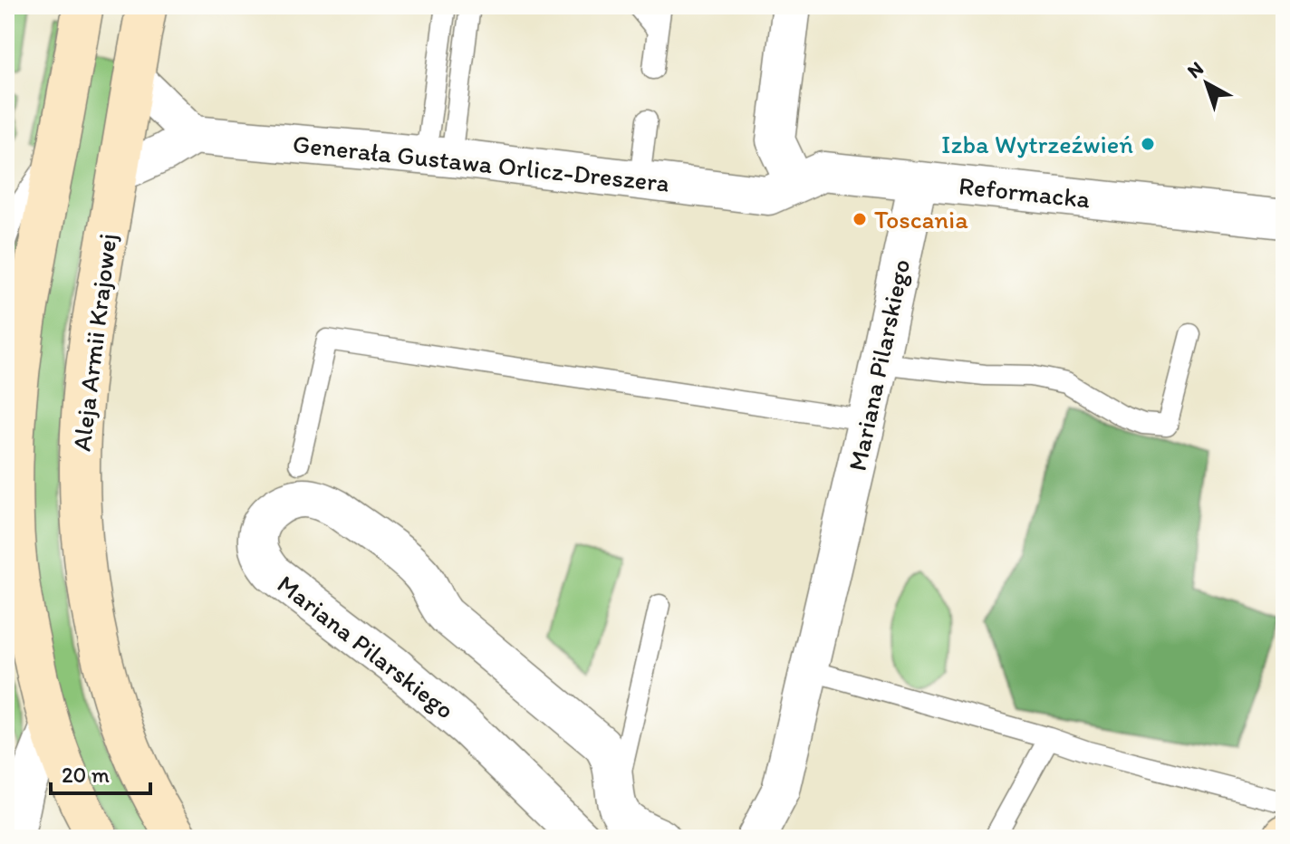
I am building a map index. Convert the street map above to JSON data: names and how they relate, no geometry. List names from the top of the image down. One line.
{"streets":{"main road":["Aleja Armii Krajowej"],"street":["Generała Gustawa Orlicz-Dreszera","Reformacka","Mariana Pilarskiego"]},"crossings":[["Generała Gustawa Orlicz-Dreszera","Reformacka"],["Reformacka","Mariana Pilarskiego"]],"places":["Izba Wytrzeźwień","Toscania"],"scale_bar":"20 m","north":"top left"}
